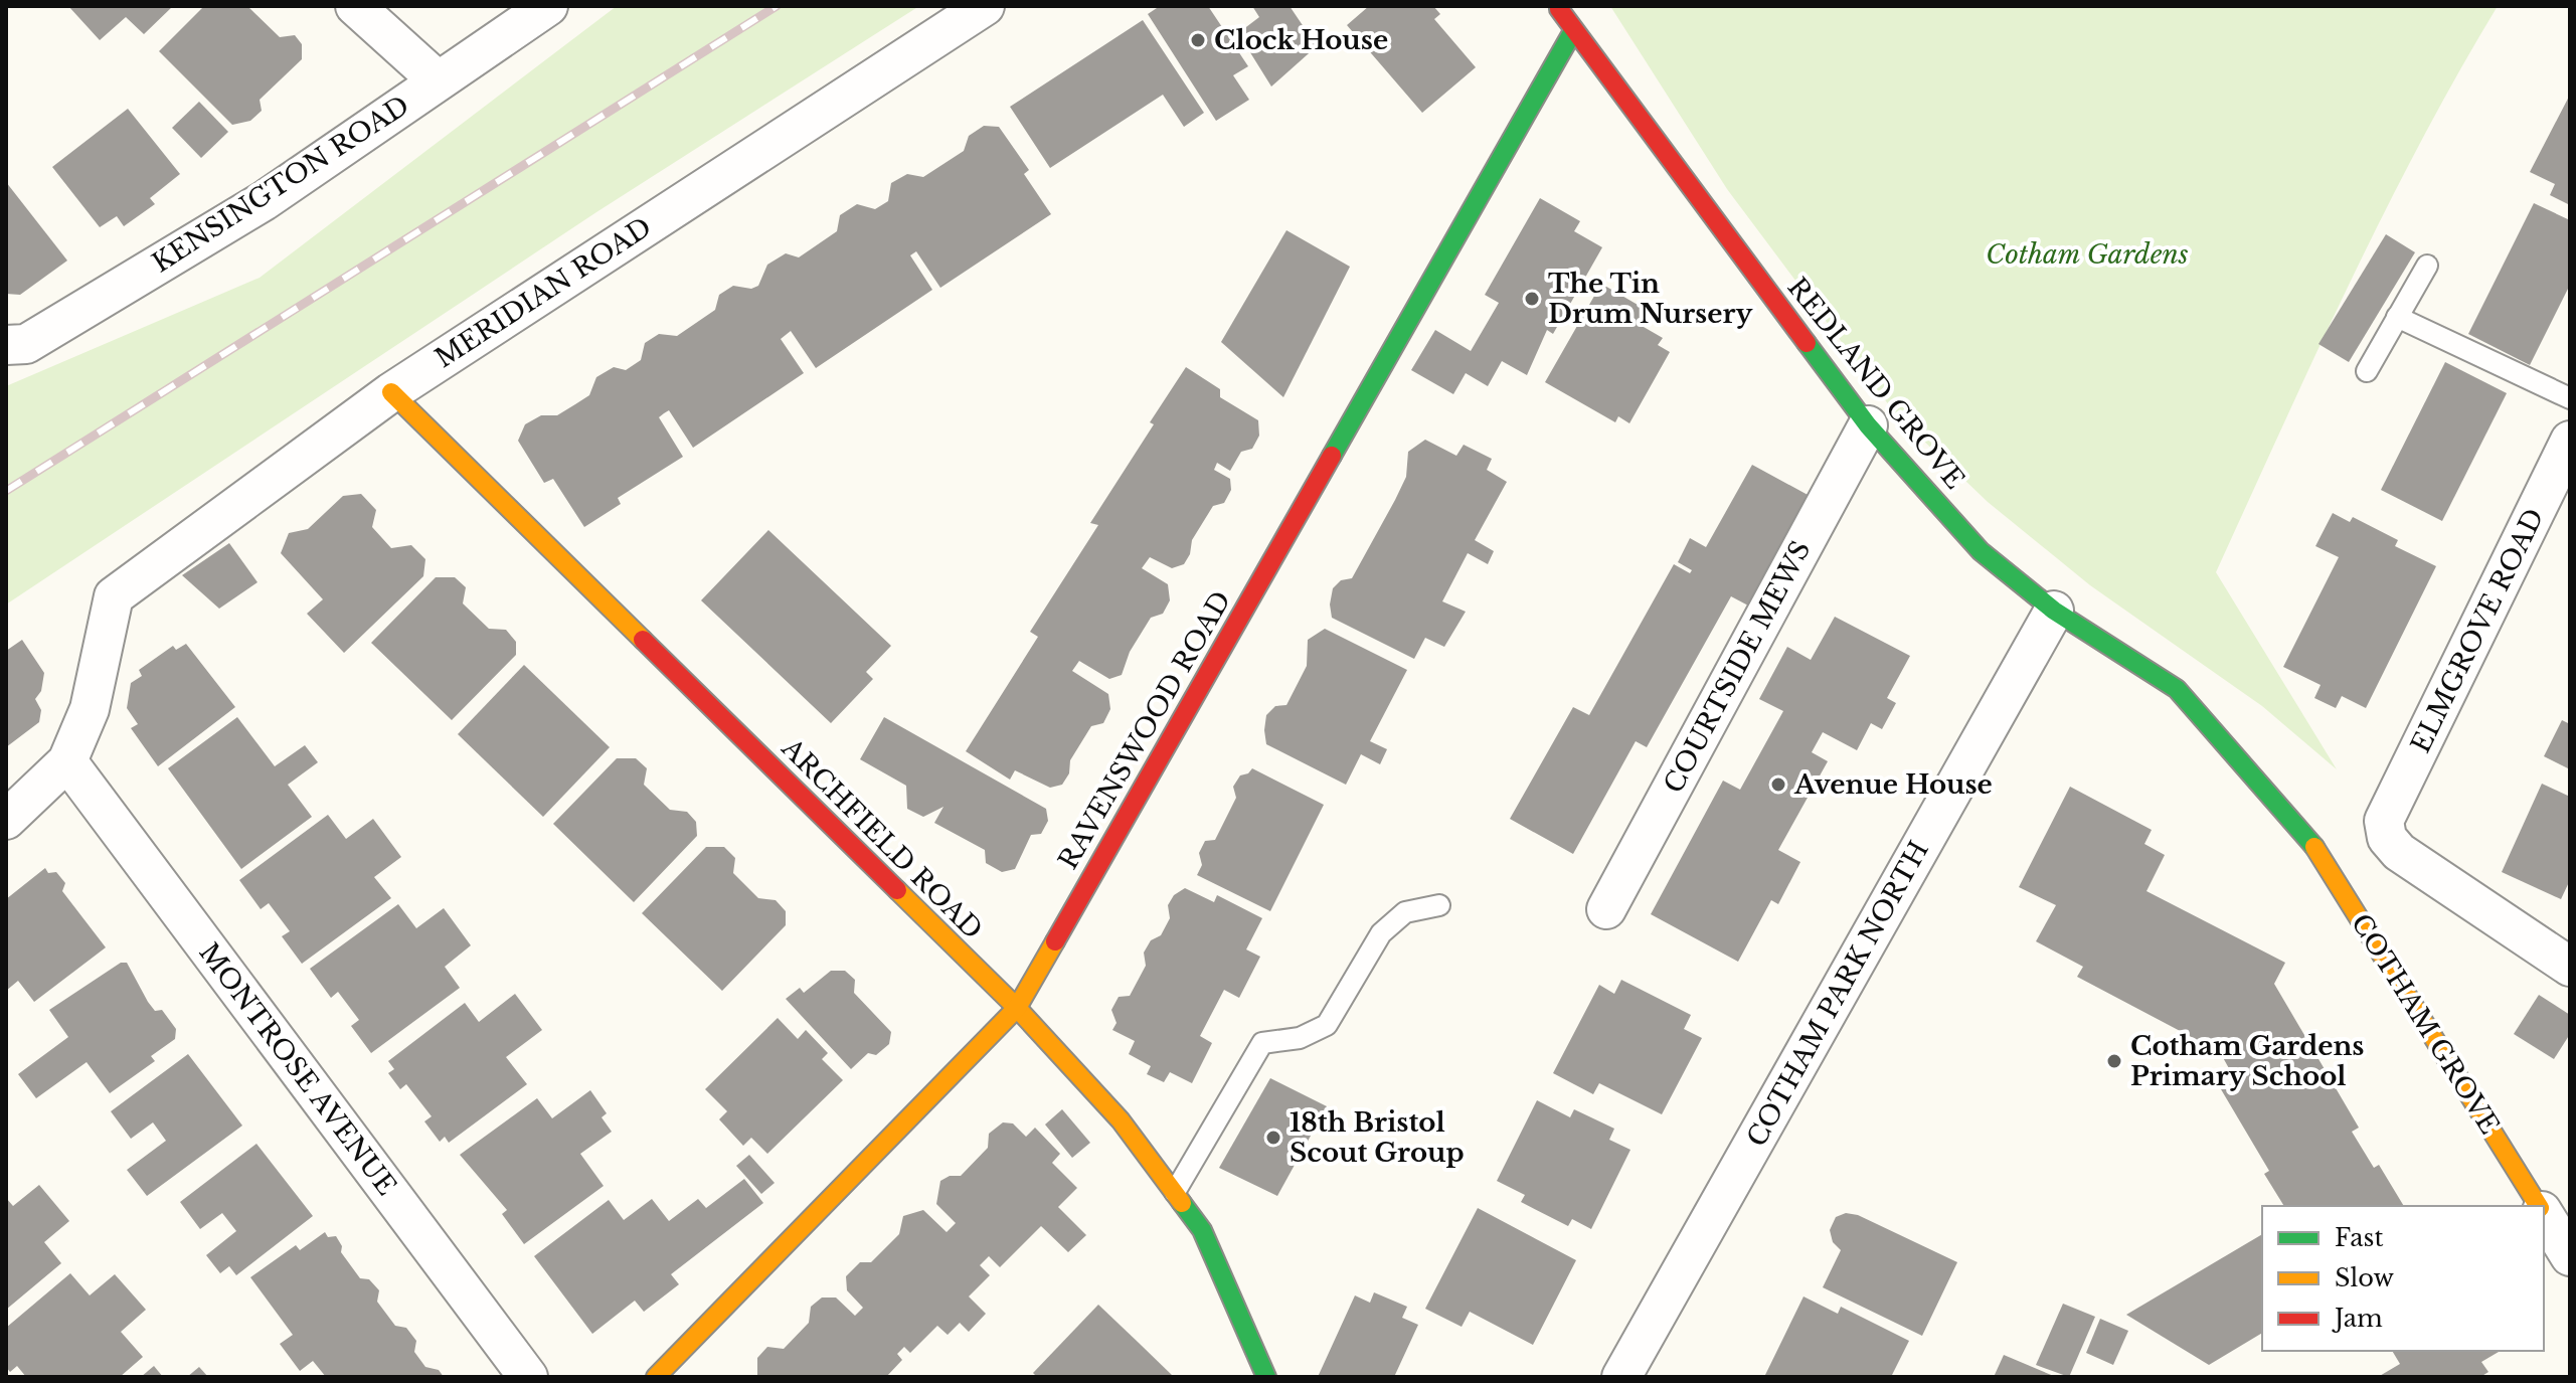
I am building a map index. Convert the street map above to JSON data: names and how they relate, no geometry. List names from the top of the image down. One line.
{"streets":{"street":["KENSINGTON ROAD","MERIDIAN ROAD","REDLAND GROVE","ELMGROVE ROAD","COURTSIDE MEWS","RAVENSWOOD ROAD","ARCHFIELD ROAD","COTHAM PARK NORTH","COTHAM GROVE","MONTROSE AVENUE"]},"crossings":[["MERIDIAN ROAD","ARCHFIELD ROAD"],["MERIDIAN ROAD","MONTROSE AVENUE"],["REDLAND GROVE","COURTSIDE MEWS"],["REDLAND GROVE","RAVENSWOOD ROAD"],["REDLAND GROVE","COTHAM PARK NORTH"],["REDLAND GROVE","COTHAM GROVE"],["RAVENSWOOD ROAD","ARCHFIELD ROAD"]],"parks":["Cotham Gardens"],"places":["Clock House","The Tin Drum Nursery","Avenue House","Cotham Gardens Primary School","18th Bristol Scout Group"],"legend":["Fast","Slow","Jam"]}
